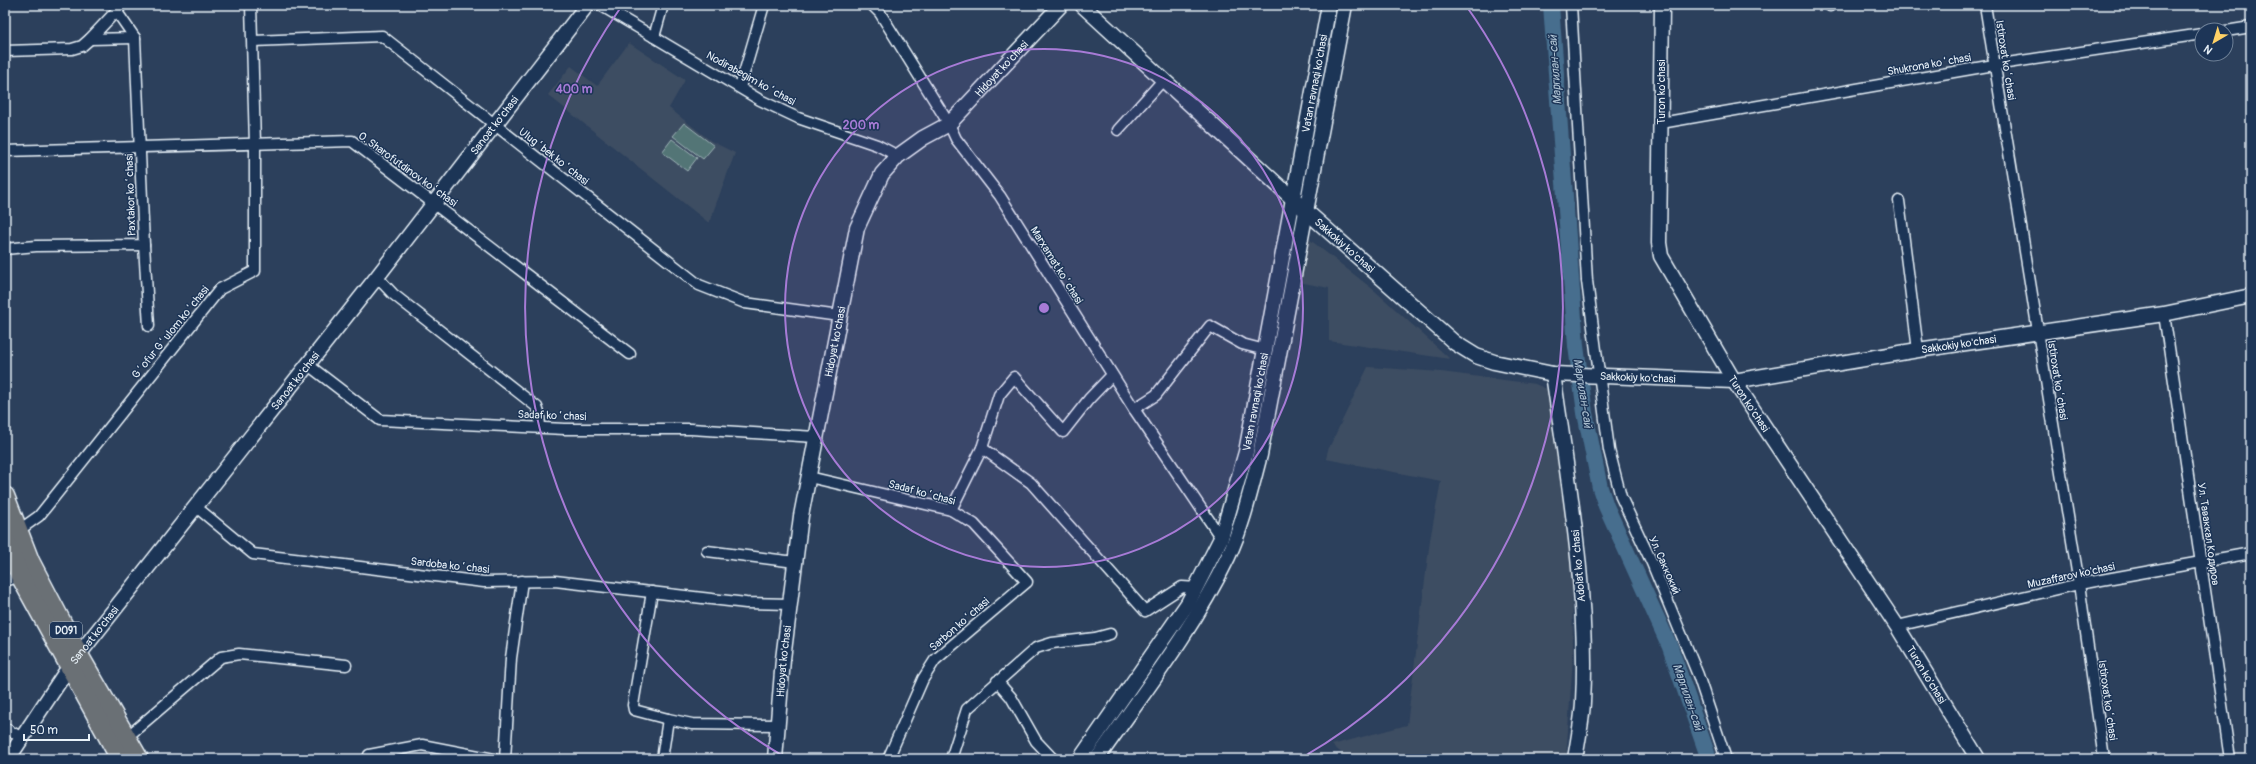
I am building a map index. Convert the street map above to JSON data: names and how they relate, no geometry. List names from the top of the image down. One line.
{"streets":{"highway":["D091"],"street":["Istiroxat koʻchasi","Shukrona koʻchasi","Hidoyat ko'chasi","Nodirabegim koʻchasi","Vatan ravnaqi ko'chasi","Turon ko'chasi","Sanoat ko'chasi","Ulugʻbek koʻchasi","O. Sharofutdinov koʻchasi","Paxtakor koʻchasi","Sakkokiy ko'chasi","Marxamat koʻchasi","Gʻofur Gʻulom koʻchasi","Sadaf koʻchasi","Ул. Таваккал Кодиров","Sardoba koʻchasi","Ул. Саккокий","Adolat koʻchasi","Muzaffarov ko'chasi","Sarbon koʻchasi"]},"crossings":[["Istiroxat koʻchasi","Shukrona koʻchasi"],["Istiroxat koʻchasi","Sakkokiy ko'chasi"],["Istiroxat koʻchasi","Muzaffarov ko'chasi"],["Shukrona koʻchasi","Turon ko'chasi"],["Hidoyat ko'chasi","Nodirabegim koʻchasi"],["Hidoyat ko'chasi","Ulugʻbek koʻchasi"],["Hidoyat ko'chasi","Marxamat koʻchasi"],["Hidoyat ko'chasi","Sadaf koʻchasi"],["Hidoyat ko'chasi","Sardoba koʻchasi"],["Vatan ravnaqi ko'chasi","Sakkokiy ko'chasi"],["Vatan ravnaqi ko'chasi","Marxamat koʻchasi"],["Turon ko'chasi","Sakkokiy ko'chasi"],["Turon ko'chasi","Muzaffarov ko'chasi"],["Sanoat ko'chasi","Ulugʻbek koʻchasi"],["Sanoat ko'chasi","O. Sharofutdinov koʻchasi"],["Sanoat ko'chasi","Sadaf koʻchasi"],["Sanoat ko'chasi","Sardoba koʻchasi"],["Sanoat ko'chasi","D091"],["Ulugʻbek koʻchasi","Gʻofur Gʻulom koʻchasi"],["O. Sharofutdinov koʻchasi","Paxtakor koʻchasi"],["O. Sharofutdinov koʻchasi","Gʻofur Gʻulom koʻchasi"],["Sakkokiy ko'chasi","Ул. Таваккал Кодиров"],["Sakkokiy ko'chasi","Ул. Саккокий"],["Sakkokiy ko'chasi","Adolat koʻchasi"],["Gʻofur Gʻulom koʻchasi","D091"],["Sadaf koʻchasi","Sarbon koʻchasi"],["Ул. Таваккал Кодиров","Muzaffarov ko'chasi"]],"water":["Маргилан-сай"],"scale_bar":"50 m","north":"bottom left","rings":["400 m","200 m"]}
